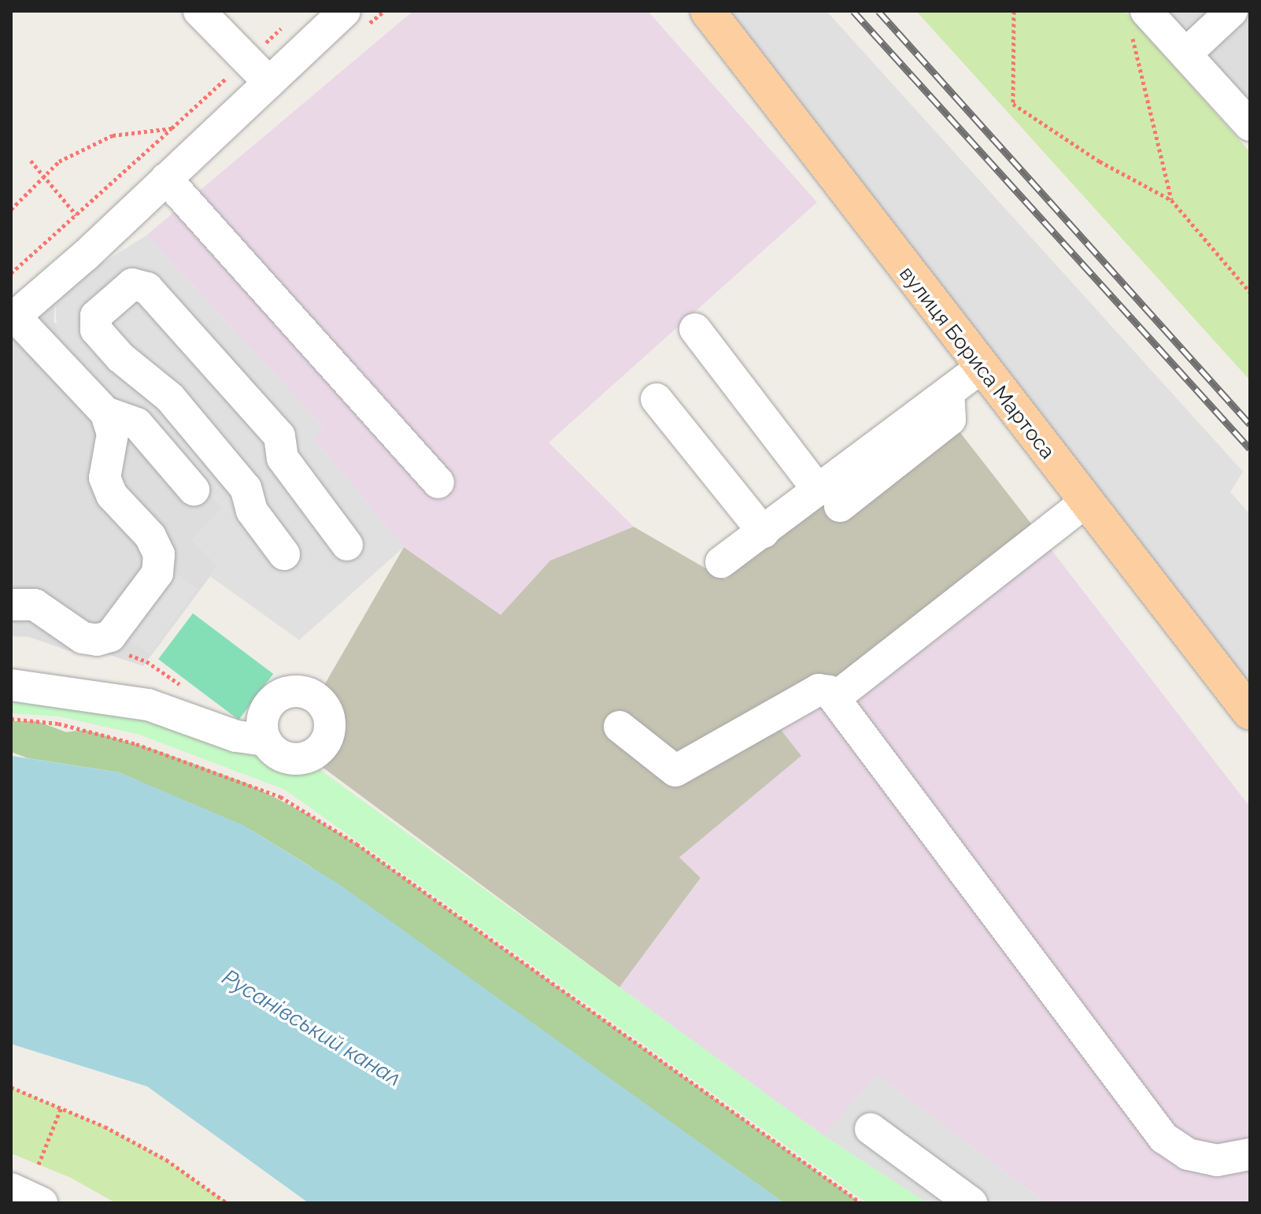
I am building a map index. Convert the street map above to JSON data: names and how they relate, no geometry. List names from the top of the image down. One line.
{"streets":{"main road":["вулиця Бориса Мартоса"]},"water":["Русанівський канал"]}
